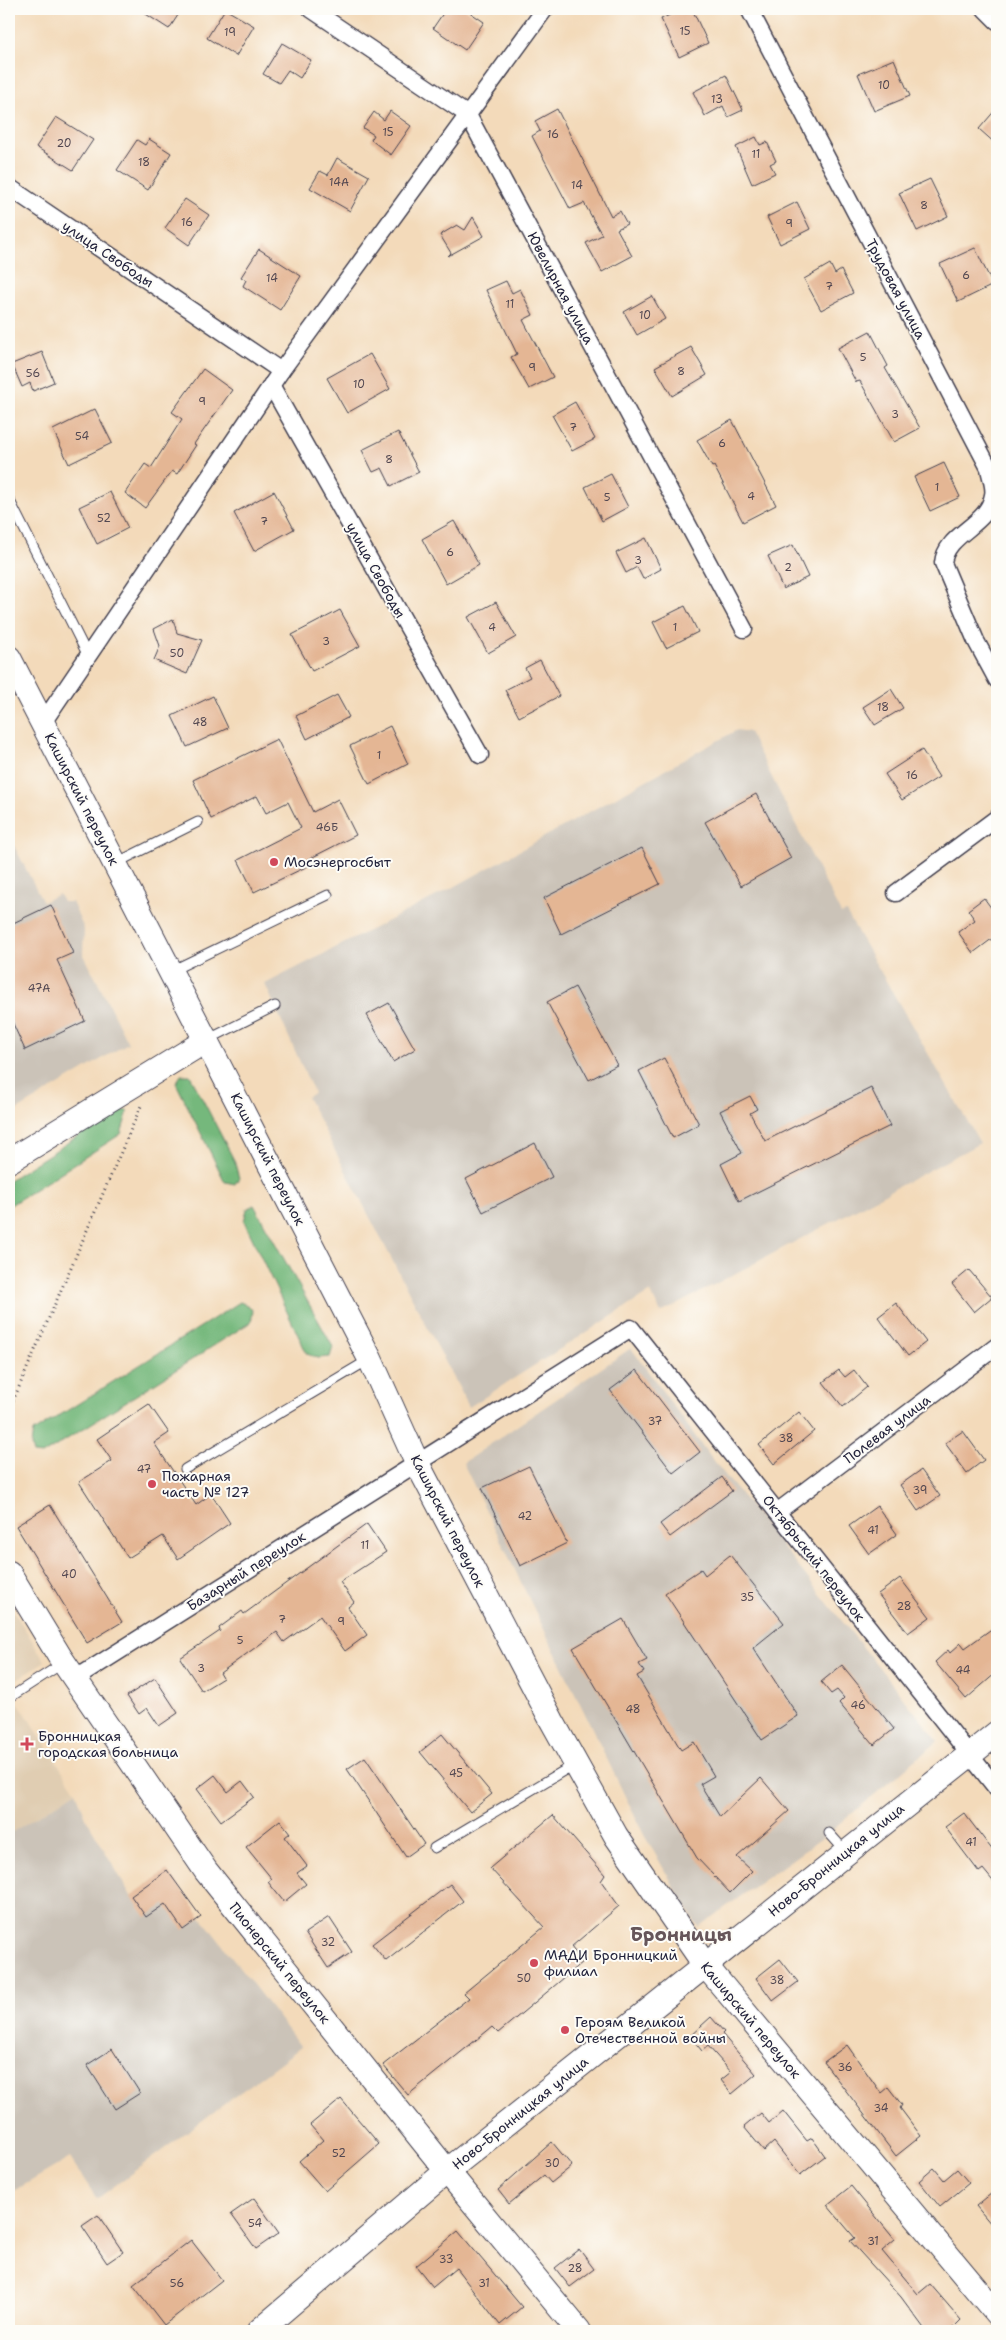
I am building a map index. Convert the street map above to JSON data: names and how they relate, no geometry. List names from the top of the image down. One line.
{"streets":{"street":["улица Свободы","Ювелирная улица","Трудовая улица","Каширский переулок","Полевая улица","Октябрьский переулок","Базарный переулок","Ново-Бронницкая улица","Пионерский переулок"]},"crossings":[["Каширский переулок","Базарный переулок"],["Каширский переулок","Ново-Бронницкая улица"],["Полевая улица","Октябрьский переулок"],["Октябрьский переулок","Базарный переулок"],["Октябрьский переулок","Ново-Бронницкая улица"],["Базарный переулок","Пионерский переулок"],["Ново-Бронницкая улица","Пионерский переулок"]],"districts":["Бронницы"],"places":{"other":["Мосэнергосбыт","Пожарная часть № 127","МАДИ Бронницкий филиал","Героям Великой Отечественной войны"],"health":["Бронницкая городская больница"]},"house_numbers":["15","19","10","13","15","16","20","11","18","14А","14","8","16","9","6","14","7","11","10","5","9","8","56","10","9","3","7","54","6","8","1","4","5","52","7","6","3","2","4","1","3","50","18","48","1","16","46Б","47А","37","38","47","39","42","41","11","40","35","28","7","9","5","3","44","46","48","45","41","32","50","38","36","34","52","30","54","31","33","28","56","31"]}
